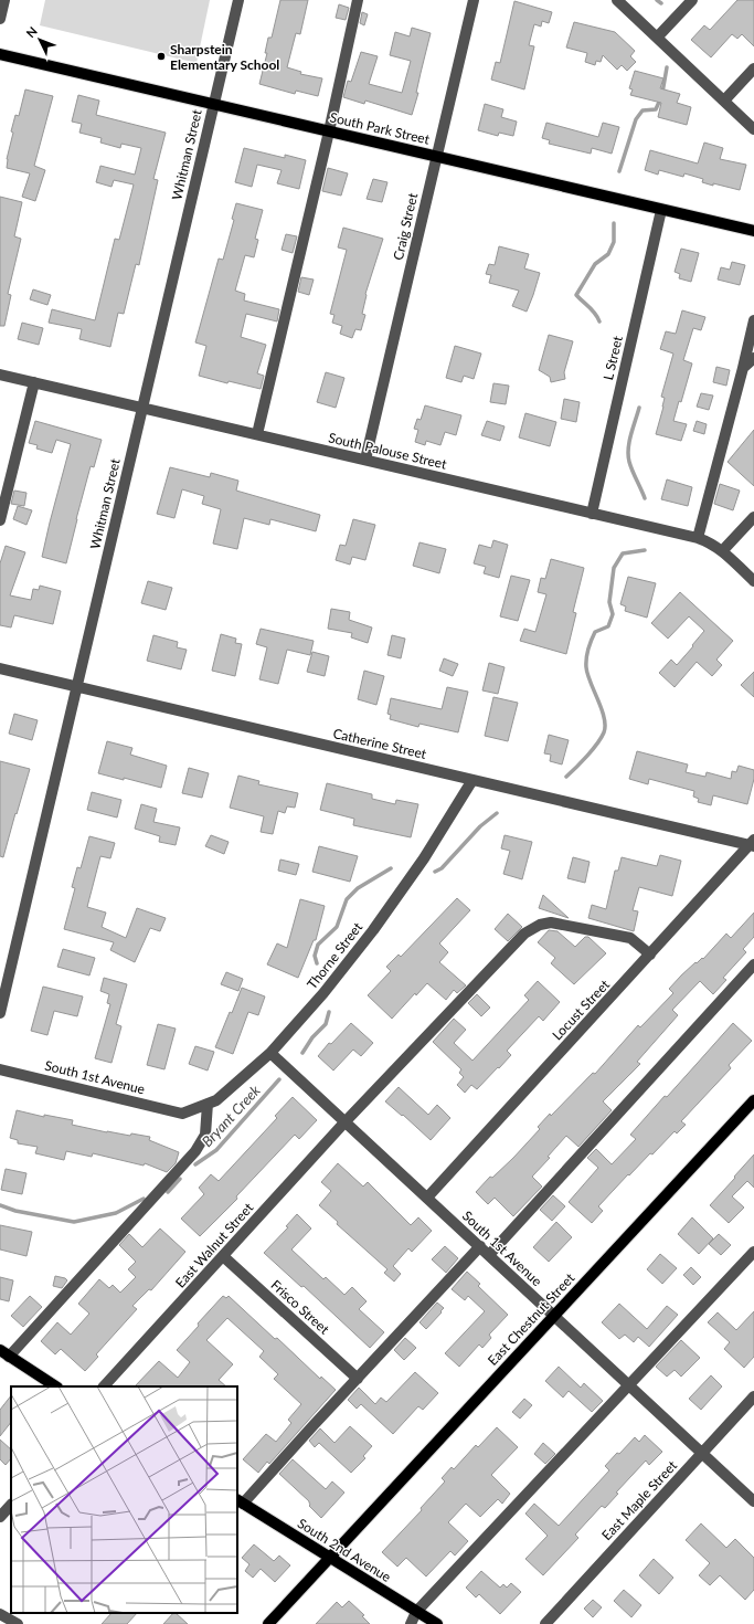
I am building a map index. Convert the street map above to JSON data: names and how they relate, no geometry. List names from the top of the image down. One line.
{"streets":{"main road":["South Park Street","East Chestnut Street","South 2nd Avenue"],"street":["Whitman Street","Craig Street","L Street","South Palouse Street","Catherine Street","Thorne Street","Locust Street","South 1st Avenue","East Walnut Street","Frisco Street","East Maple Street"]},"crossings":[["South Park Street","Whitman Street"],["South Park Street","Craig Street"],["South Park Street","L Street"],["Whitman Street","South Palouse Street"],["Whitman Street","Catherine Street"],["Craig Street","South Palouse Street"],["L Street","South Palouse Street"],["Catherine Street","Thorne Street"],["Catherine Street","Locust Street"],["Thorne Street","South 1st Avenue"],["Locust Street","South 1st Avenue"],["Locust Street","East Walnut Street"],["South 1st Avenue","East Walnut Street"],["South 1st Avenue","East Chestnut Street"],["South 1st Avenue","East Maple Street"],["East Walnut Street","Frisco Street"],["East Chestnut Street","South 2nd Avenue"]],"water":["Bryant Creek"],"places":["Sharpstein Elementary School"],"north":"top left"}
